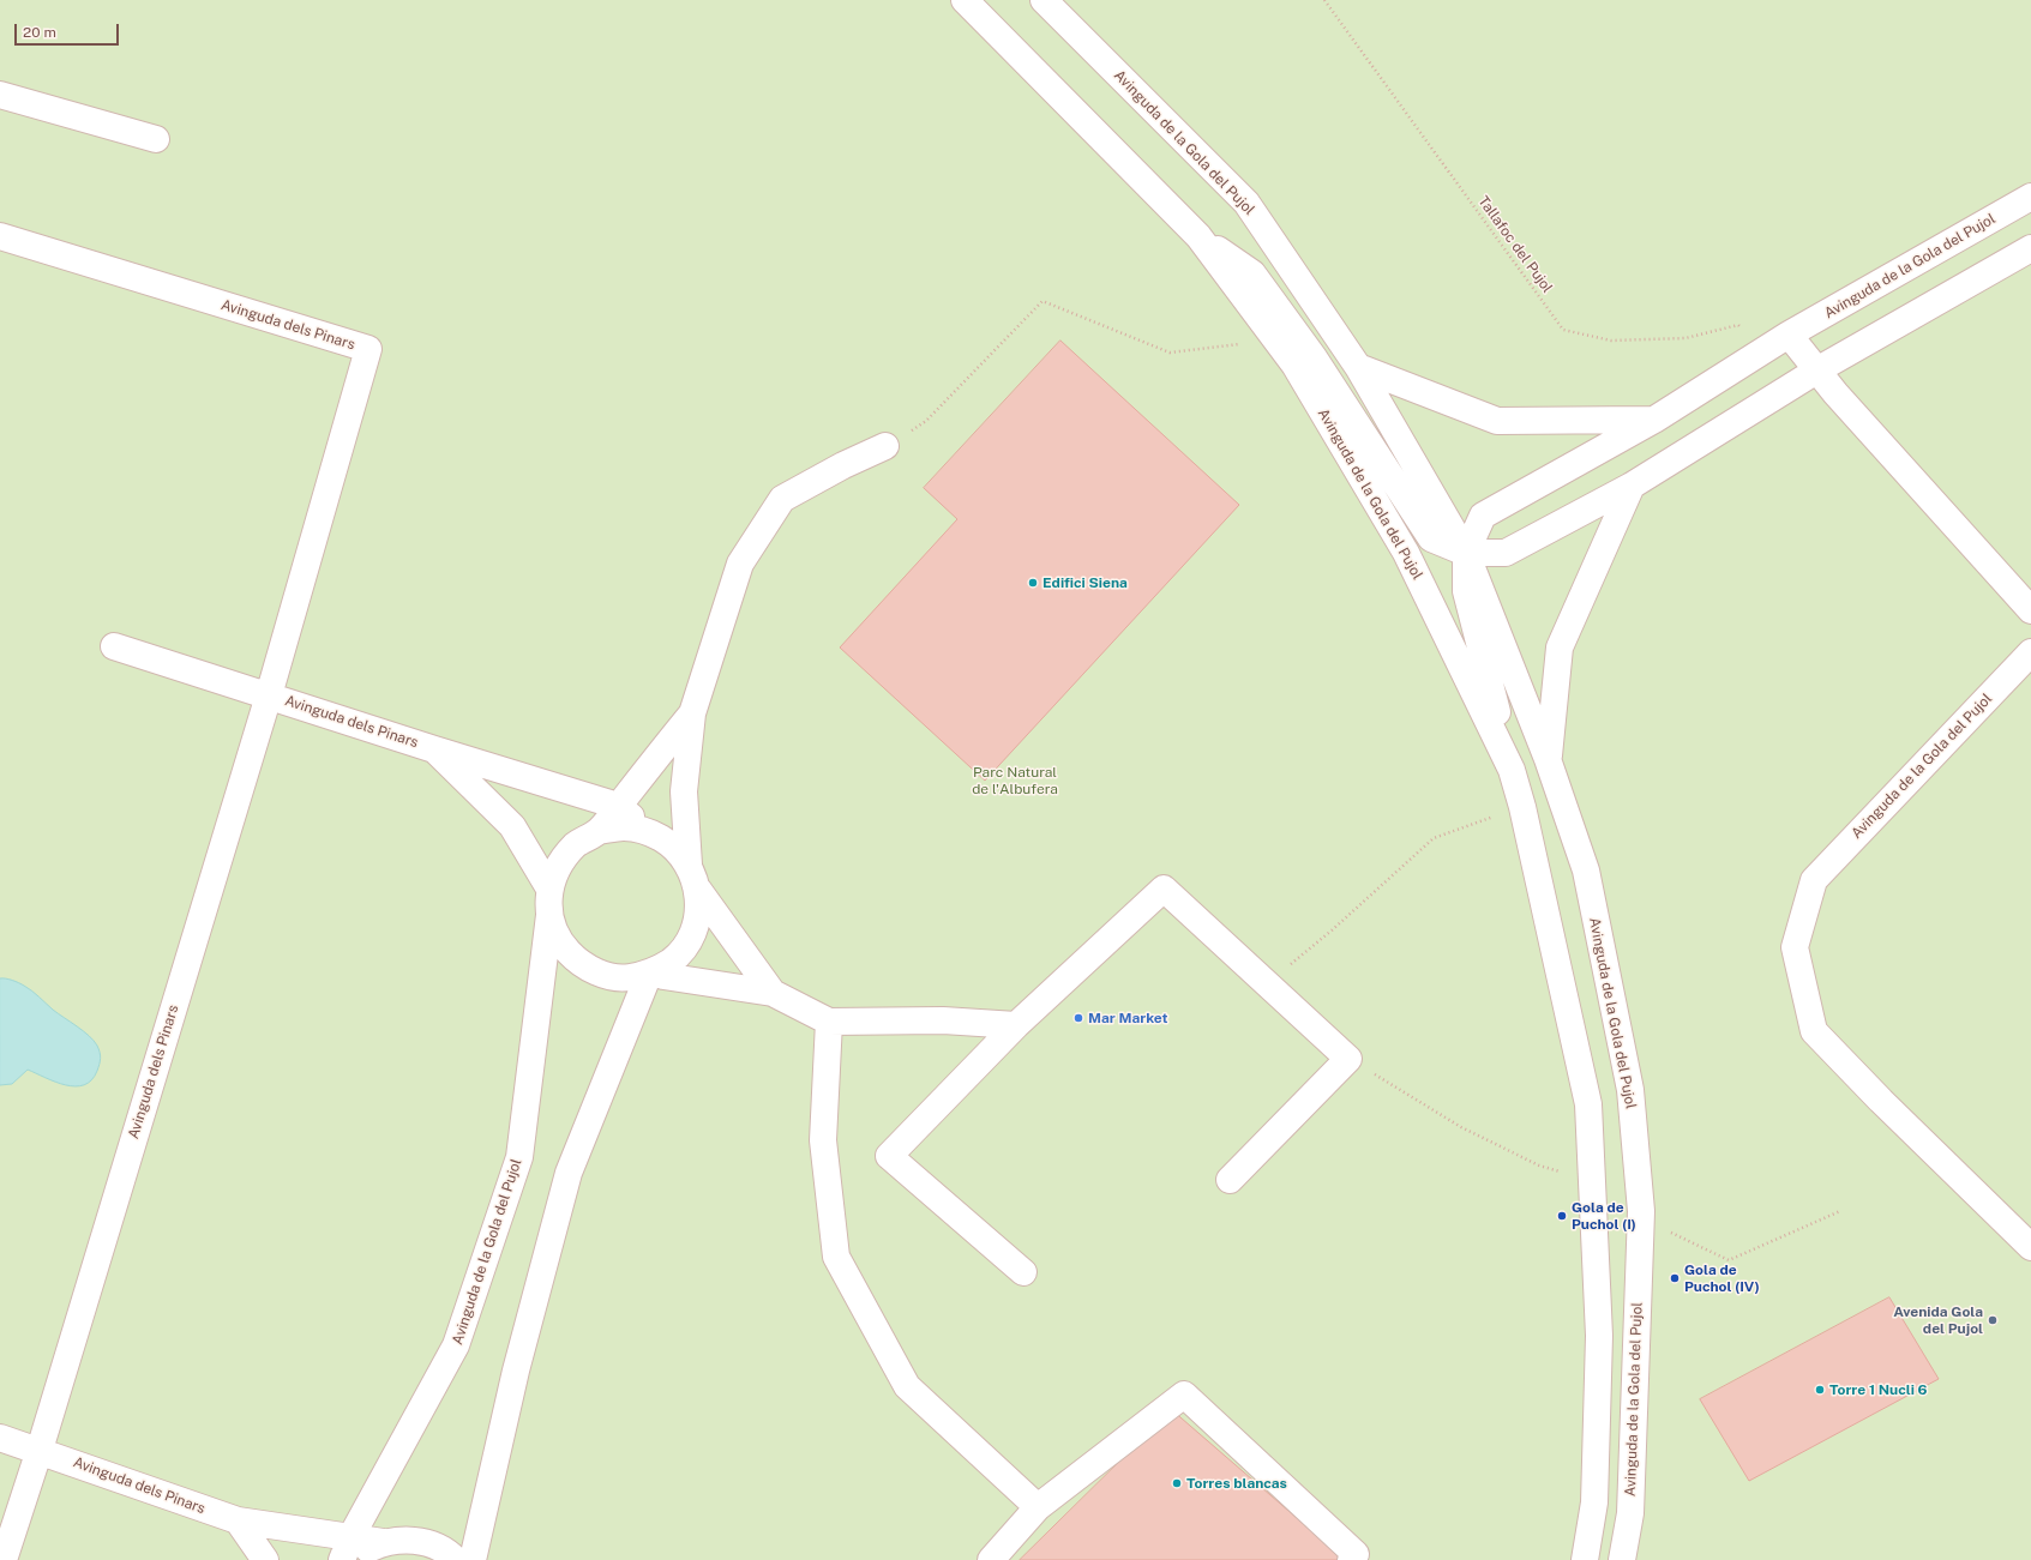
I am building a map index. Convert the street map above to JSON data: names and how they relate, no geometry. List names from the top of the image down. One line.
{"streets":{"street":["Avinguda de la Gola del Pujol","Avinguda dels Pinars"],"path":["Tallafoc del Pujol"]},"crossings":[["Avinguda de la Gola del Pujol","Tallafoc del Pujol"]],"parks":["Parc Natural de l'Albufera"],"places":["Edifici Siena","Mar Market","Gola de Puchol (I)","Gola de Puchol (IV)","Avenida Gola del Pujol","Torre 1 Nucli 6","Torres blancas"],"scale_bar":"20 m"}
